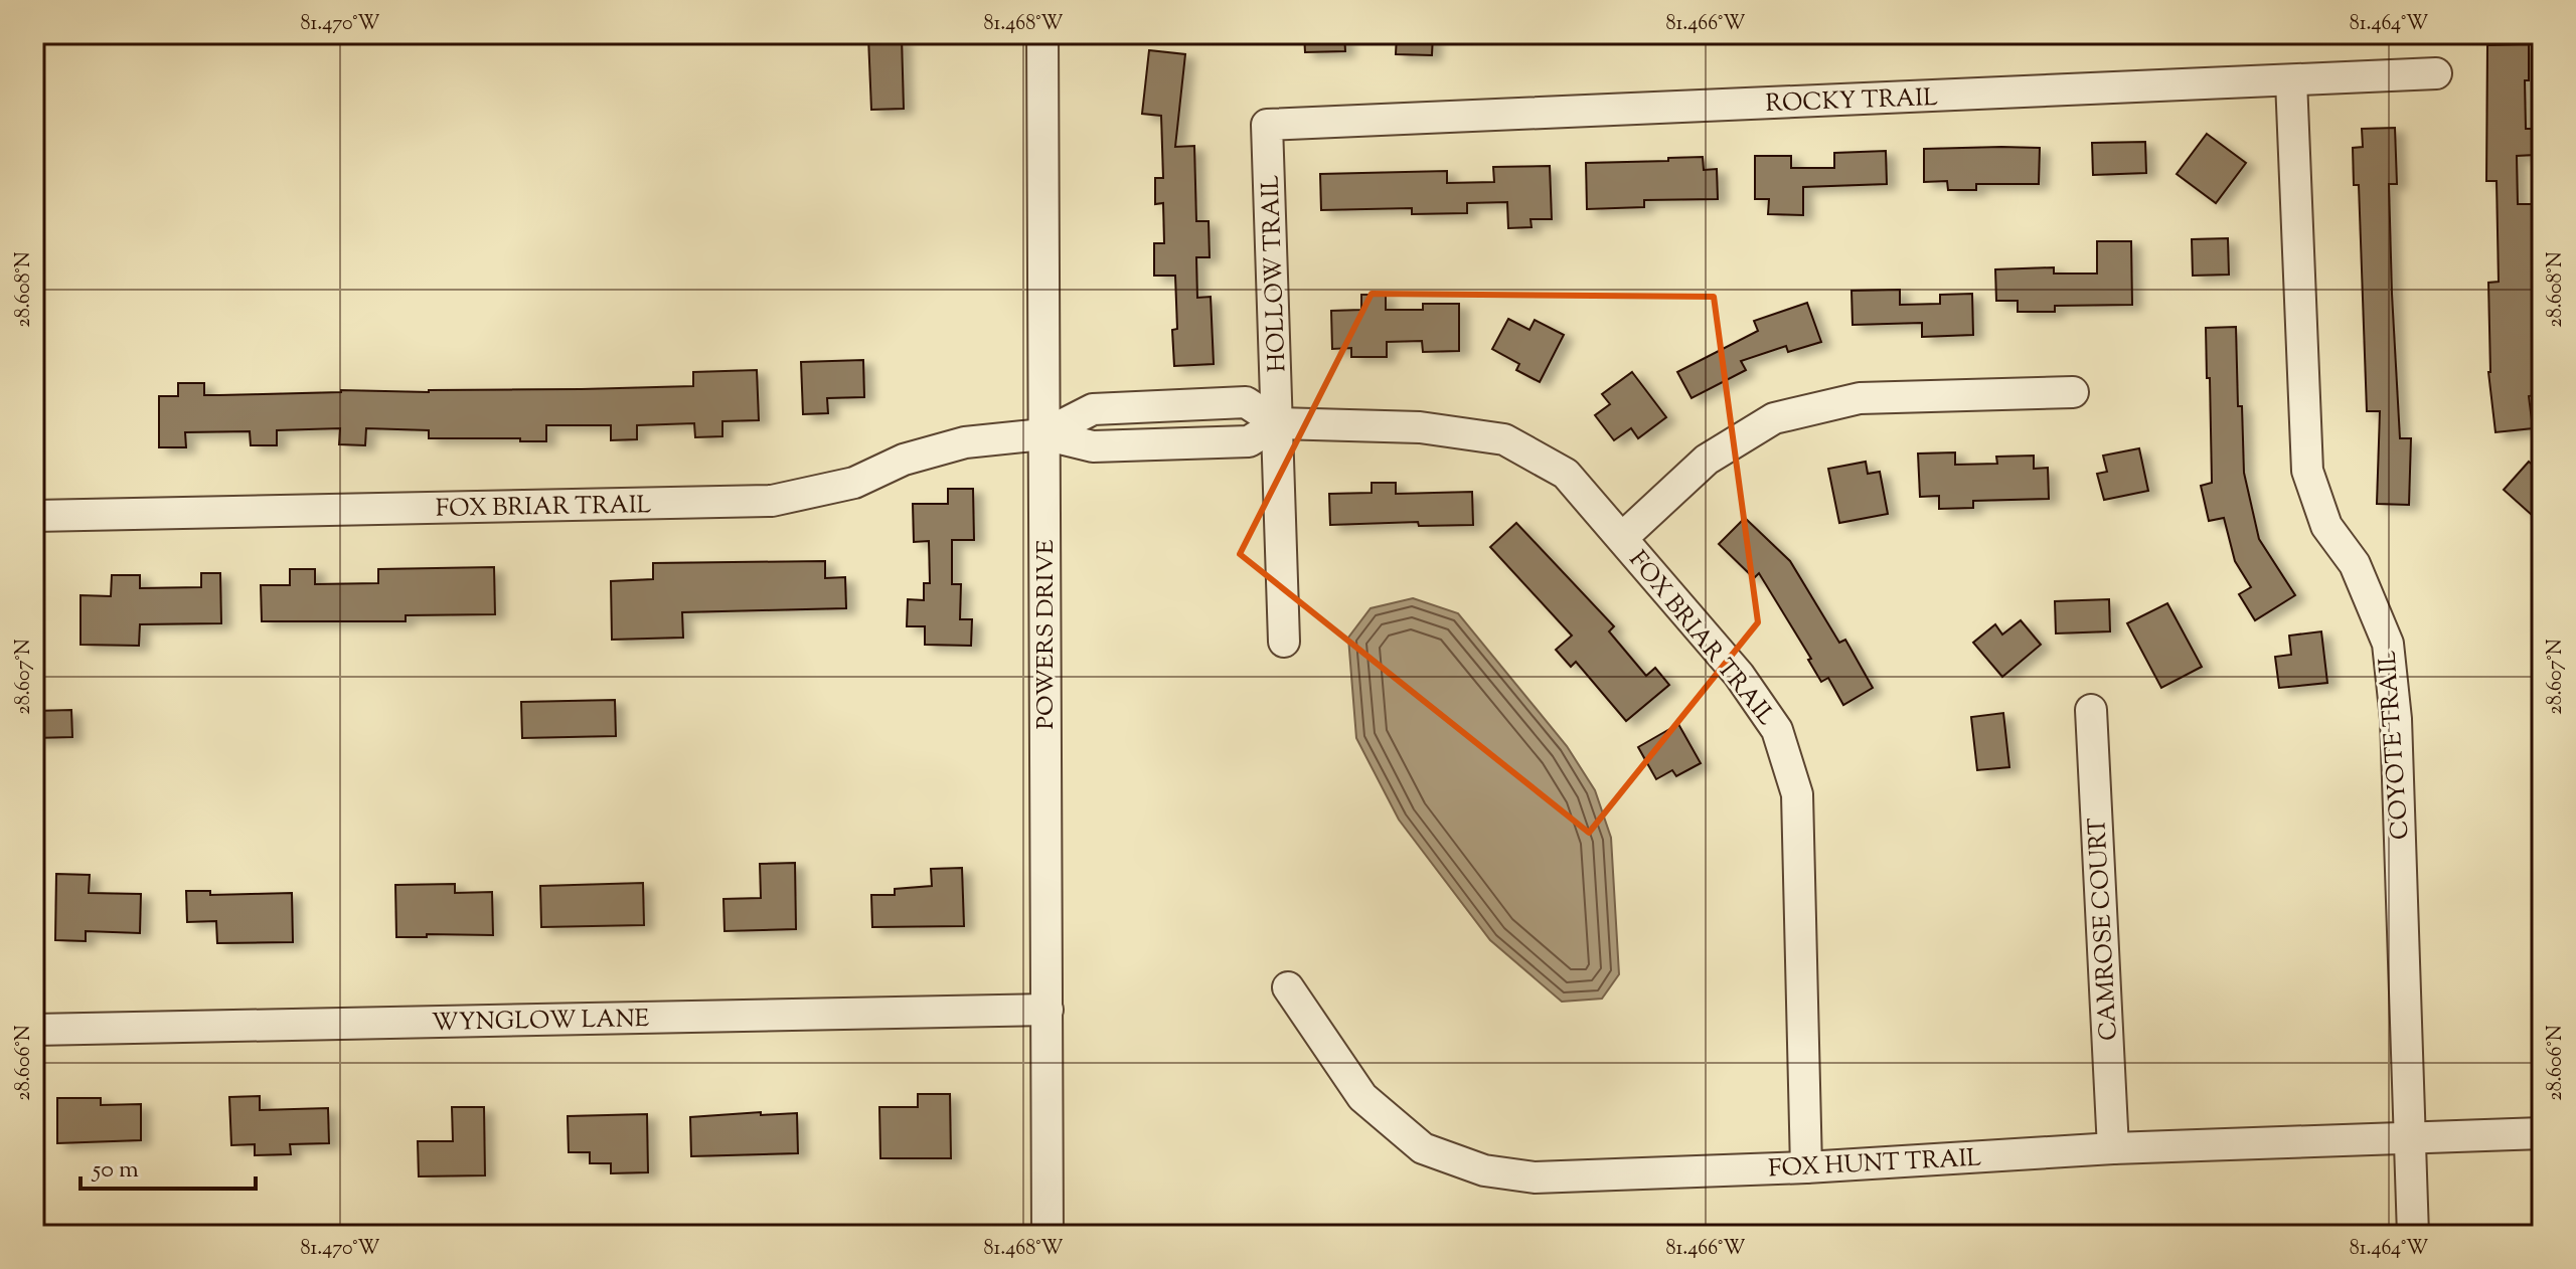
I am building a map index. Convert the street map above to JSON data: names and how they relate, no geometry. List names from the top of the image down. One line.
{"streets":{"street":["ROCKY TRAIL","HOLLOW TRAIL","FOX BRIAR TRAIL","POWERS DRIVE","COYOTE TRAIL","CAMROSE COURT","WYNGLOW LANE","FOX HUNT TRAIL"]},"crossings":[["ROCKY TRAIL","HOLLOW TRAIL"],["ROCKY TRAIL","COYOTE TRAIL"],["HOLLOW TRAIL","FOX BRIAR TRAIL"],["FOX BRIAR TRAIL","POWERS DRIVE"],["FOX BRIAR TRAIL","FOX HUNT TRAIL"],["POWERS DRIVE","WYNGLOW LANE"],["COYOTE TRAIL","FOX HUNT TRAIL"],["CAMROSE COURT","FOX HUNT TRAIL"]],"scale_bar":"50 m","coordinates":["81.470°W","81.468°W","81.466°W","81.464°W","28.608°N","28.607°N","28.606°N"]}
